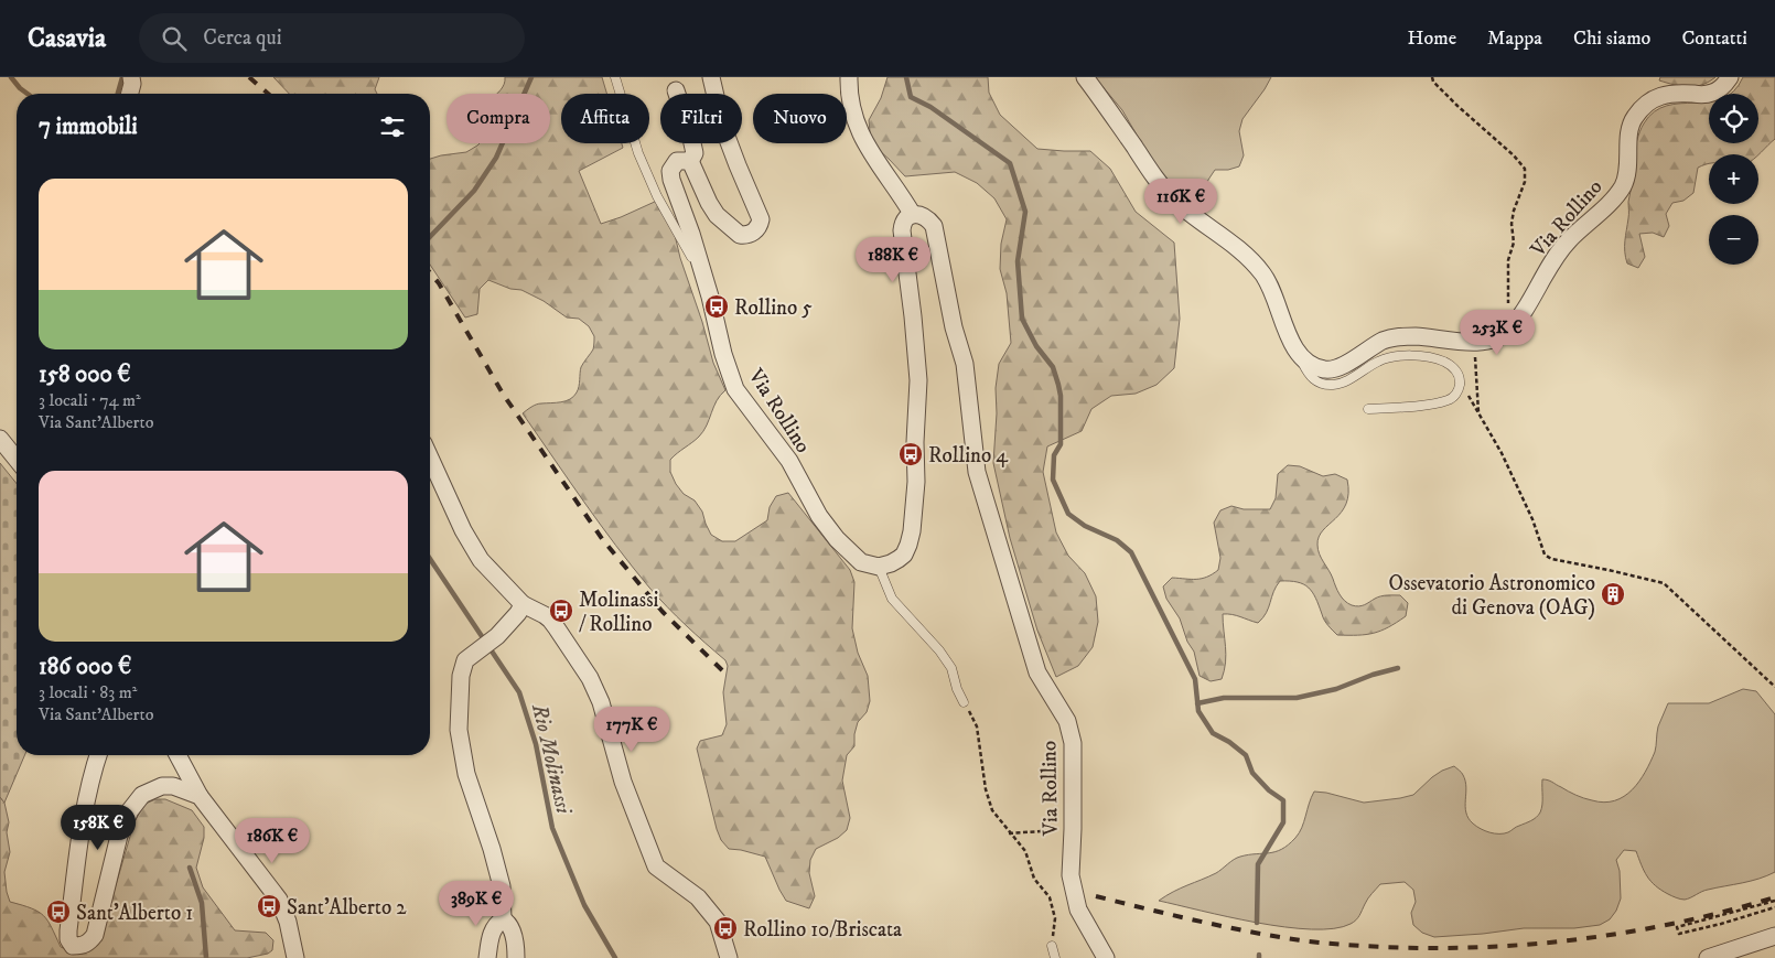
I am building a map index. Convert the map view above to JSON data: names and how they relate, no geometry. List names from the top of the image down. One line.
{"streets":{"street":["Via Rollino"]},"water":["Rio Molinassi"],"places":{"bus stop":["Rollino 5","Rollino 4","Molinassi / Rollino","Sant'Alberto 2","Sant'Alberto 1","Rollino 10/Briscata"],"building":["Ossevatorio Astronomico di Genova (OAG)"]},"page":{"header":"Casavia","search":"Cerca qui","nav":["Home","Mappa","Chi siamo","Contatti"],"map_buttons":["+","−"],"chip":["Compra","Affitta","Filtri","Nuovo"],"heading":"7 immobili","list":[{"name":"158 000 €","note":"3 locali · 74 m² · Via Sant'Alberto"},{"name":"186 000 €","note":"3 locali · 83 m² · Via Sant'Alberto"}],"price":["116K €","188K €","253K €","177K €","158K €","186K €","389K €"]}}
